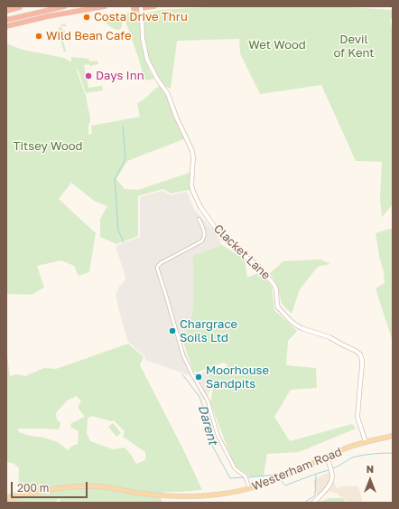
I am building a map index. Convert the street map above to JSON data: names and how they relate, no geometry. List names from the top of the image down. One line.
{"streets":{"main road":["Westerham Road"],"street":["Clacket Lane"]},"crossings":[["Clacket Lane","Westerham Road"]],"water":["Darent"],"parks":["Devil of Kent","Wet Wood","Titsey Wood"],"places":["Costa Drive Thru","Wild Bean Cafe","Days Inn","Chargrace Soils Ltd","Moorhouse Sandpits"],"scale_bar":"200 m","north":"top"}
